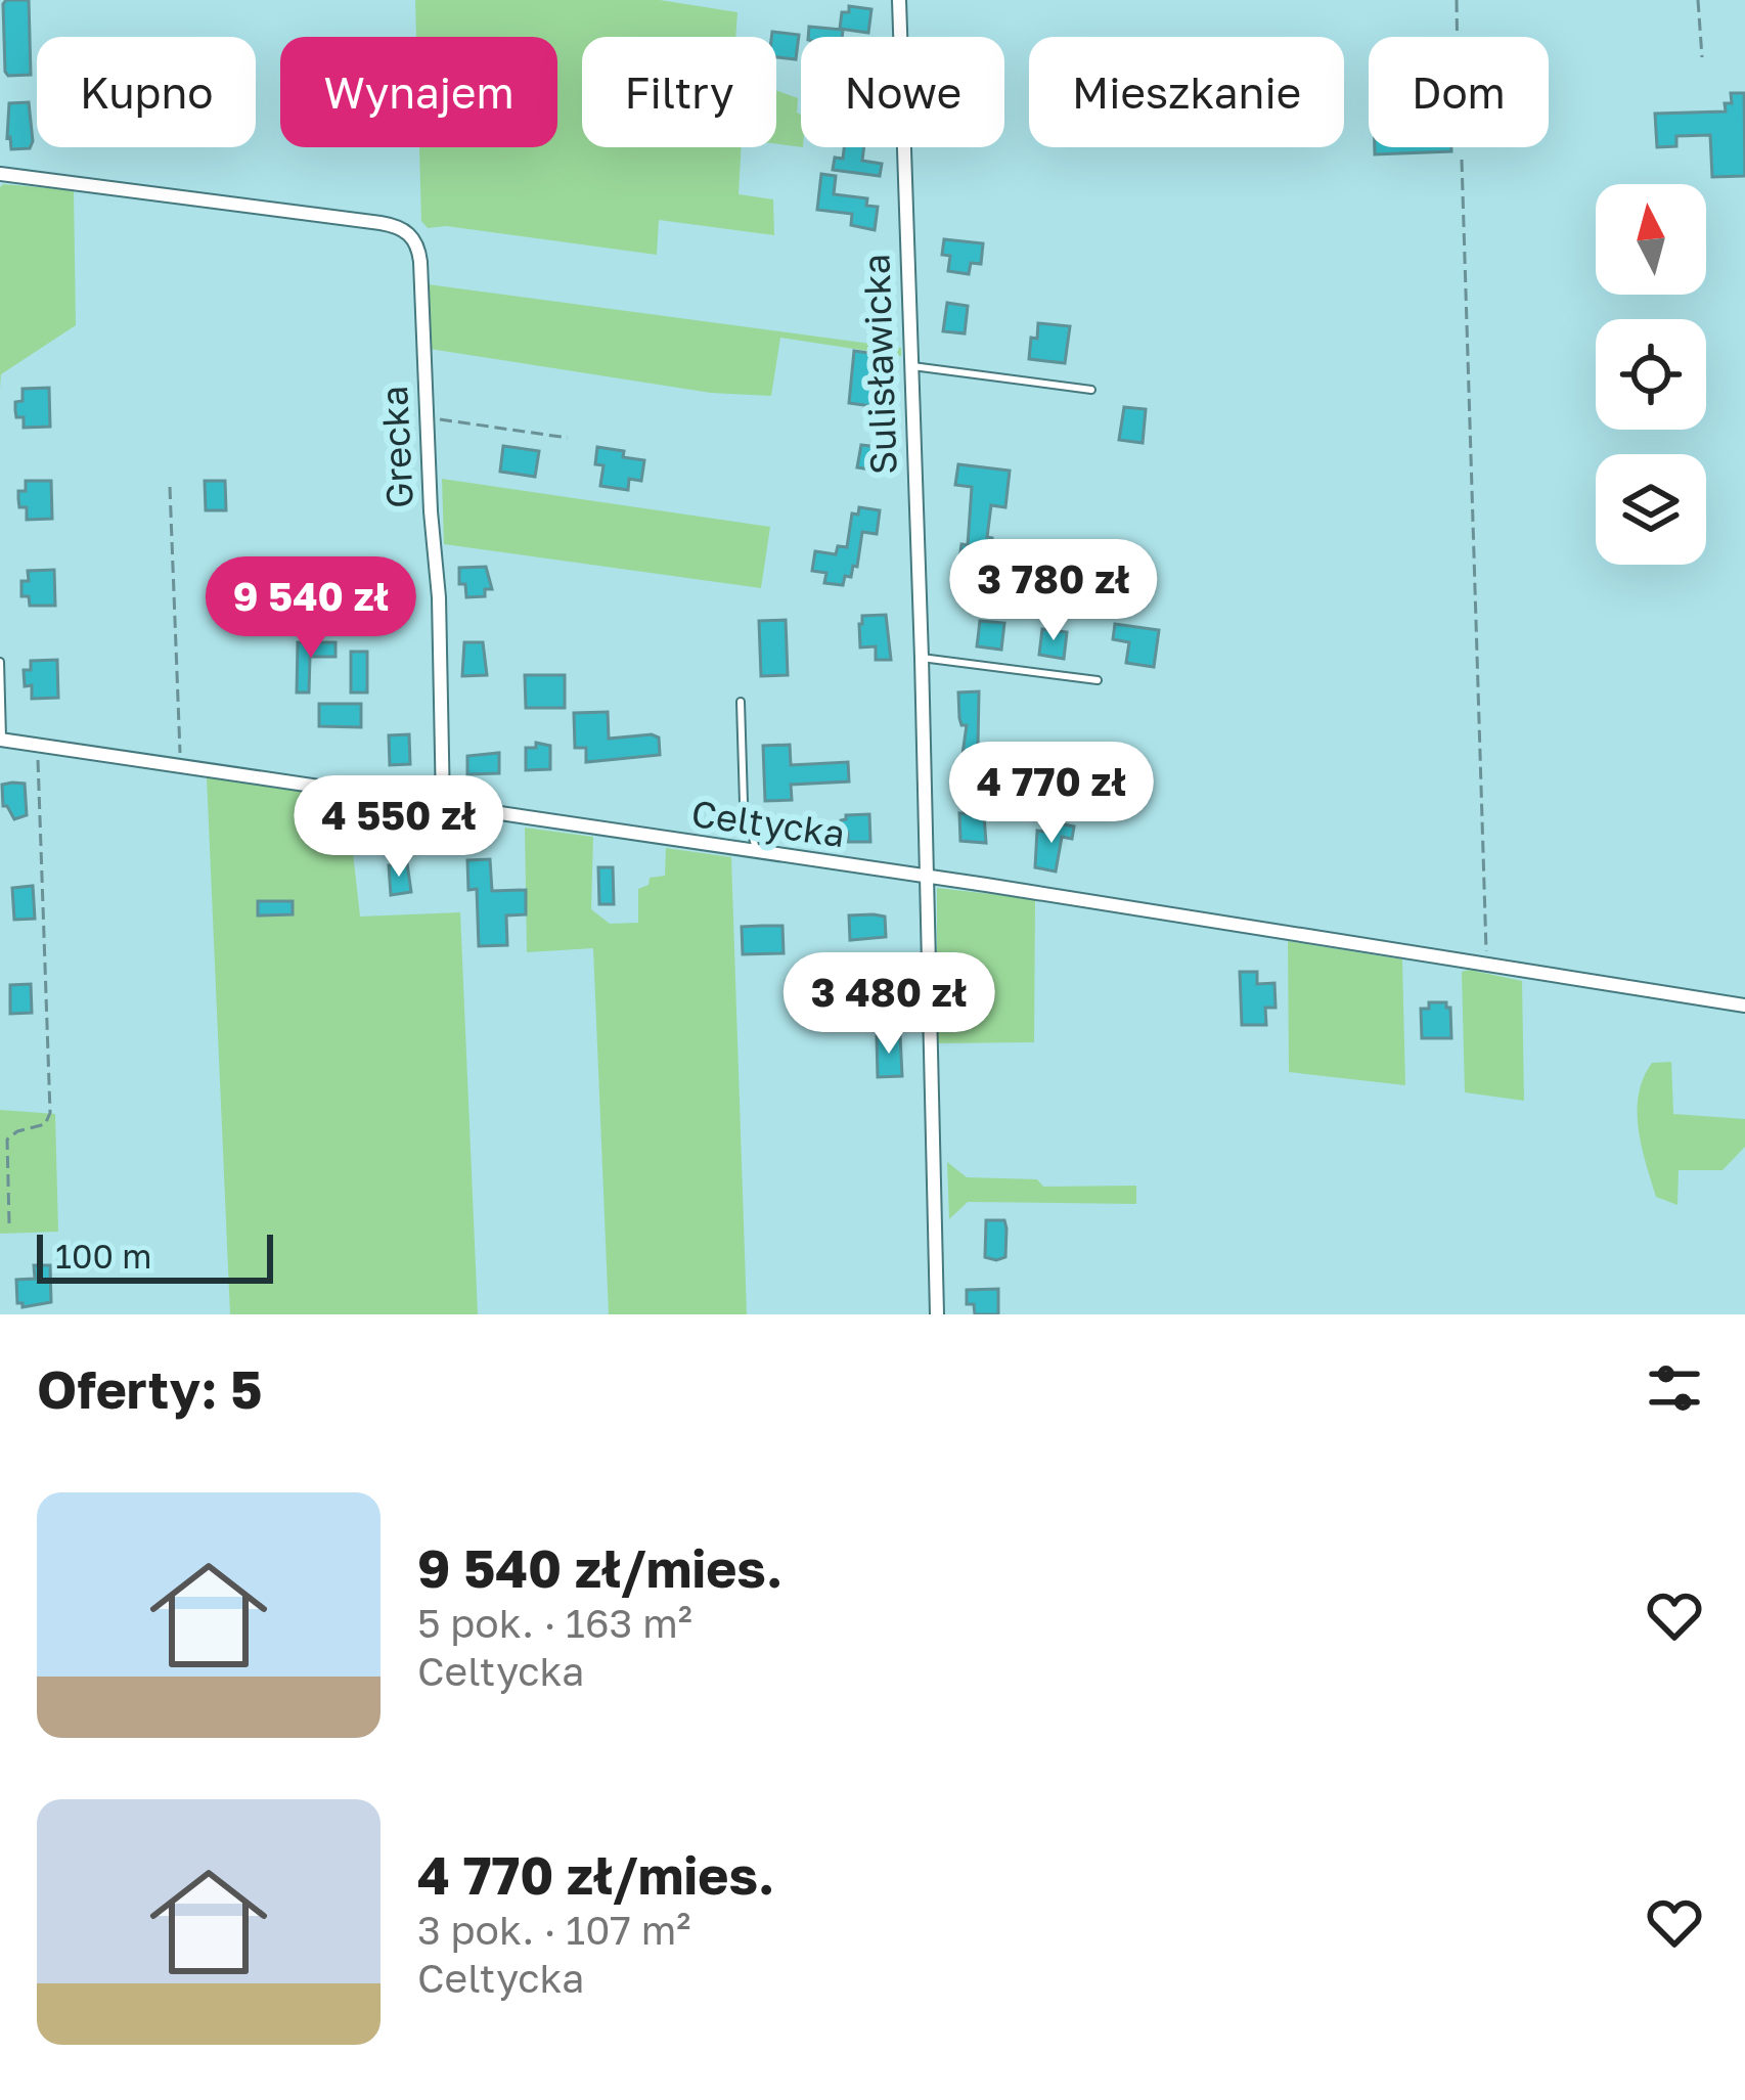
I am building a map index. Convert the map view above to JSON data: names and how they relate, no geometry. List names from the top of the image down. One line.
{"streets":{"street":["Sulisławicka","Grecka","Celtycka"]},"crossings":[["Sulisławicka","Celtycka"],["Grecka","Celtycka"]],"scale_bar":"100 m","north":"top","page":{"chip":["Kupno","Wynajem","Filtry","Nowe","Mieszkanie","Dom"],"price":["3 780 zł","9 540 zł","4 770 zł","4 550 zł","3 480 zł"],"scale":"100 m","heading":"Oferty: 5","list":[{"name":"9 540 zł/mies.","note":"5 pok. · 163 m² · Celtycka"},{"name":"4 770 zł/mies.","note":"3 pok. · 107 m² · Celtycka"}]}}
